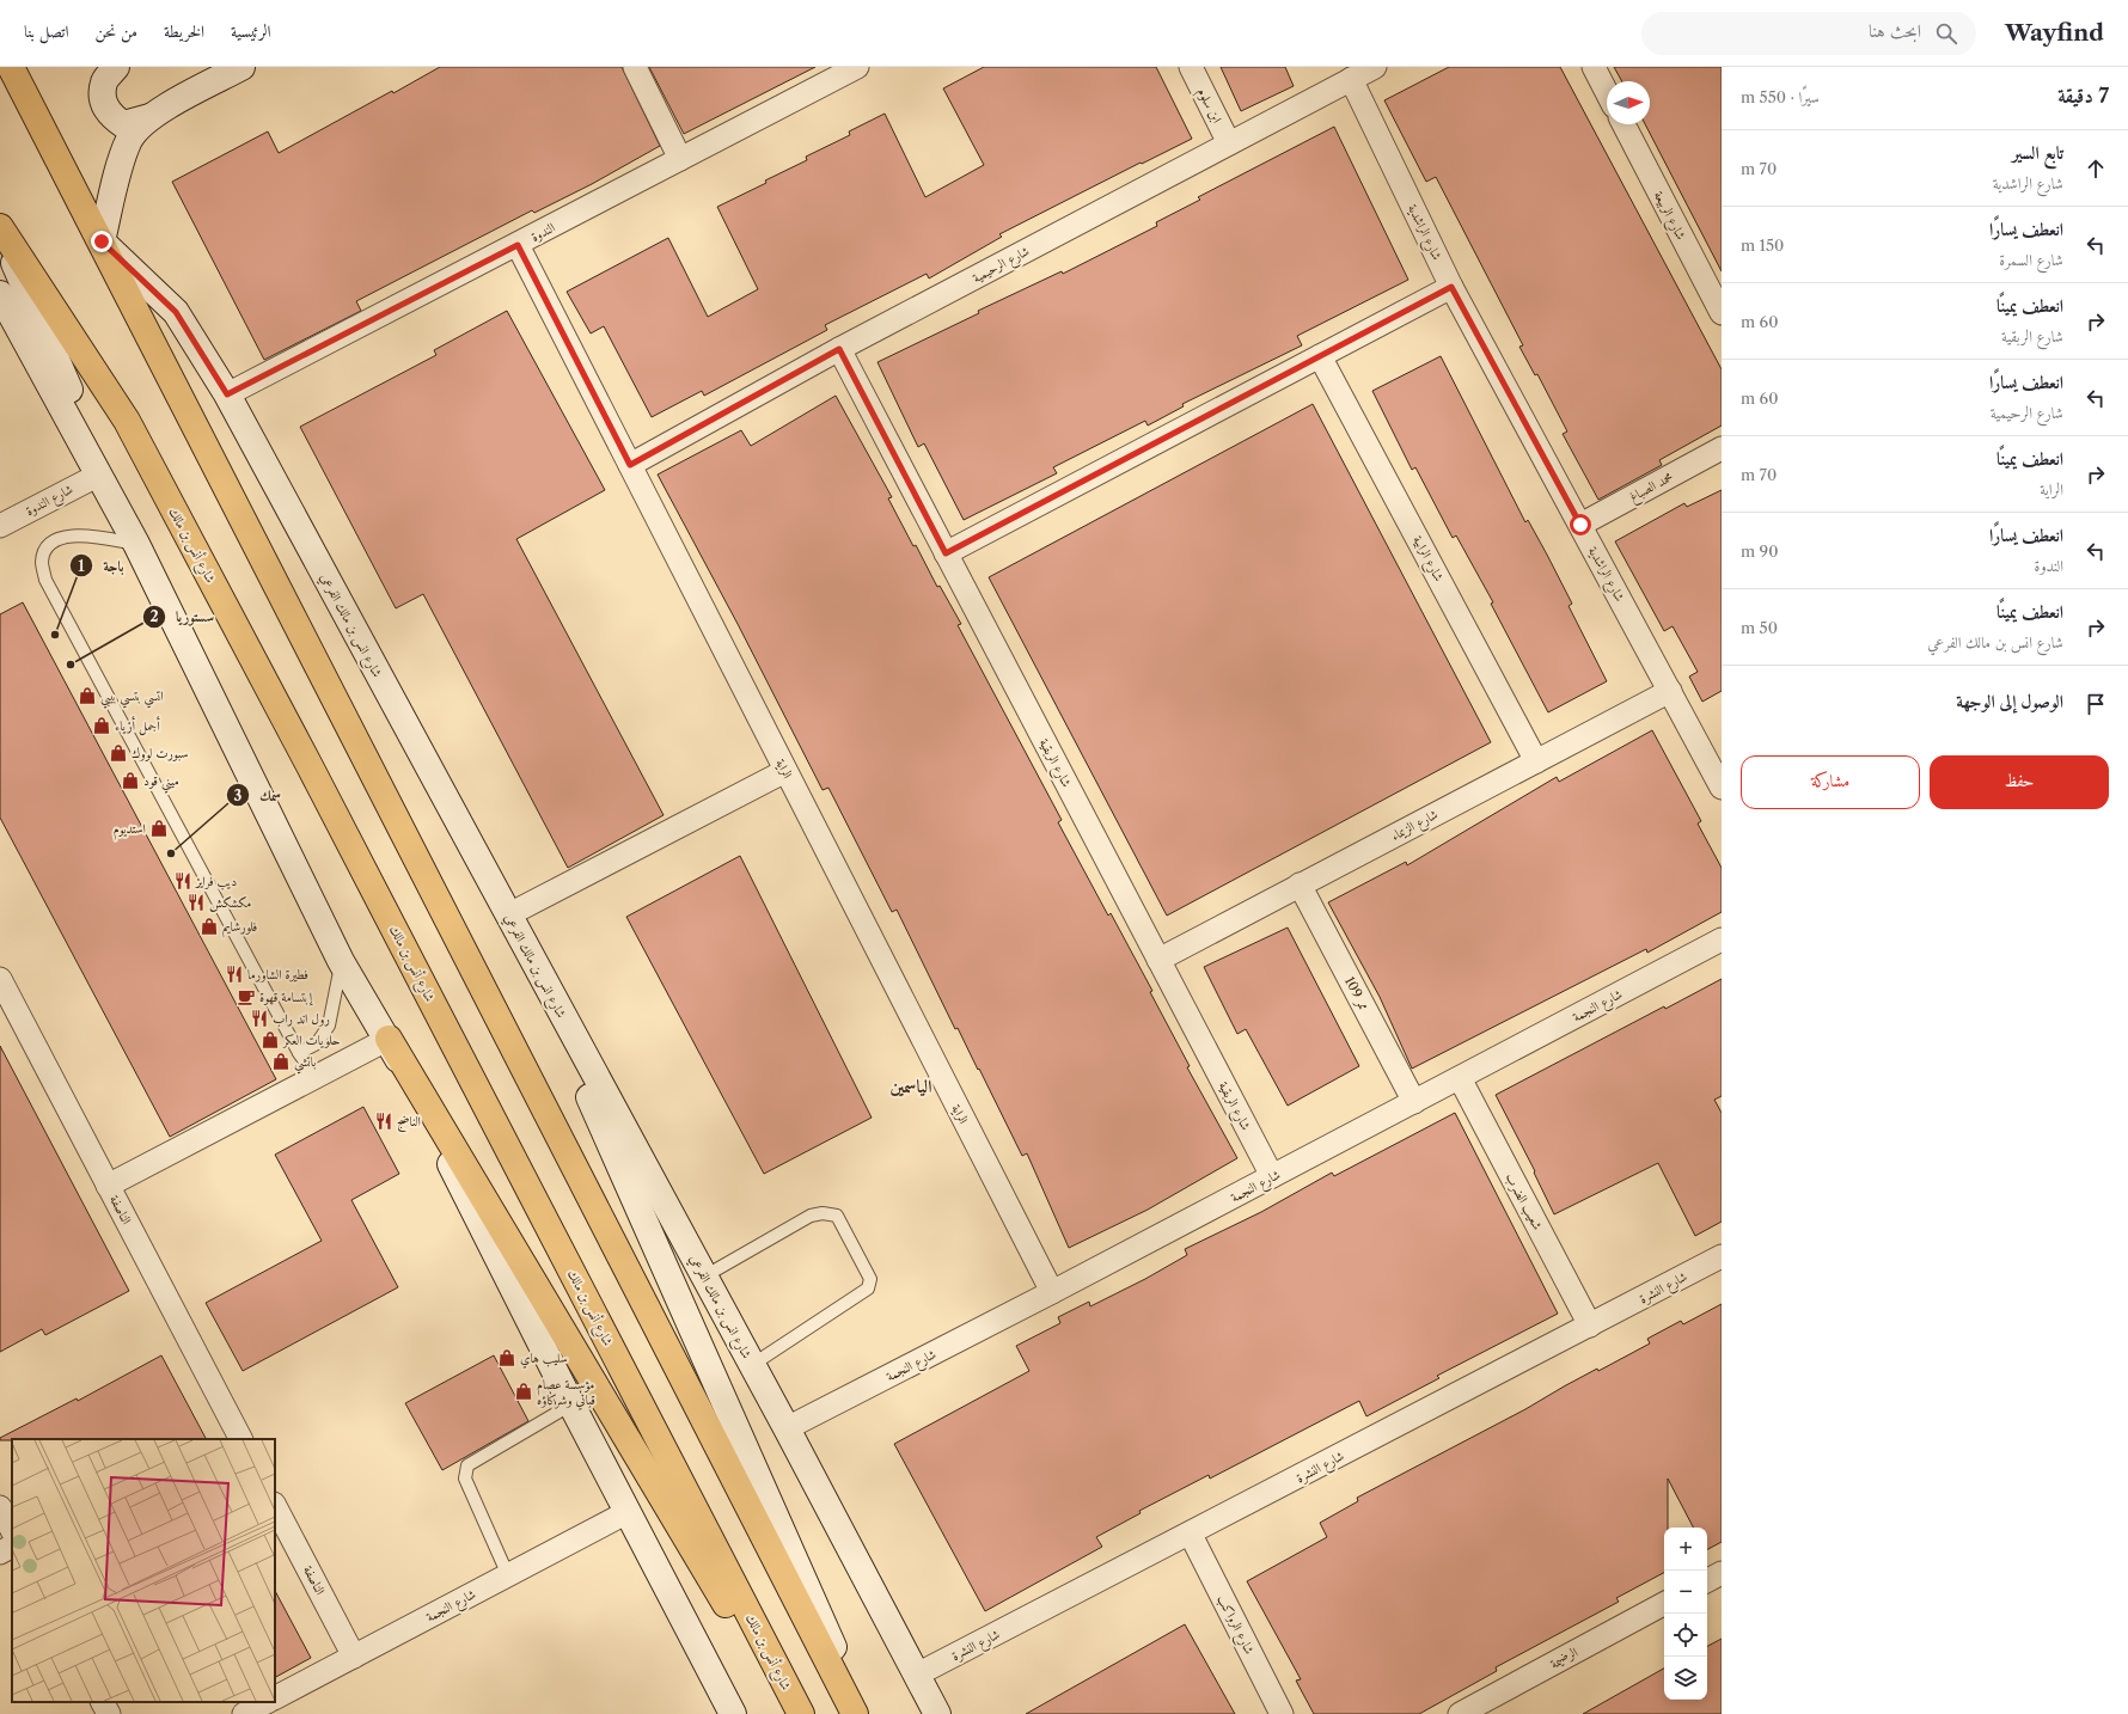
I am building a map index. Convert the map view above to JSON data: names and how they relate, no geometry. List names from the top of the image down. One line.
{"streets":{"main road":["شارع أنس بن مالك"],"street":["ابن سلوم","شارع الربيعة","الندوة","شارع الراشدية","شارع الرحيمية","محمد الصباغ","شارع الندوة","شارع الرابية","شارع انس بن مالك الفرعي","شارع الربقية","الراية","شارع الزيماء","ممر 109","شارع النجمة","شعيب الضرب","الناصفة","شارع النشرة","شارع الرواكب","الرضيمة"]},"crossings":[["ابن سلوم","شارع الرحيمية"],["الندوة","شارع انس بن مالك الفرعي"],["الندوة","الراية"],["شارع الراشدية","شارع الرحيمية"],["شارع الراشدية","محمد الصباغ"],["شارع الراشدية","شارع الزيماء"],["شارع الرحيمية","شارع الربقية"],["شارع الرحيمية","الراية"],["شارع الرابية","شارع الزيماء"],["شارع انس بن مالك الفرعي","شارع النجمة"],["شارع انس بن مالك الفرعي","شارع النشرة"],["شارع الربقية","شارع الزيماء"],["شارع الربقية","شارع النجمة"],["الراية","شارع النجمة"],["شارع الزيماء","ممر 109"],["ممر 109","شارع النجمة"],["شارع النجمة","شعيب الضرب"],["شارع النجمة","الناصفة"],["شعيب الضرب","شارع النشرة"],["شارع النشرة","شارع الرواكب"]],"districts":["الياسمين"],"places":{"other":["باجة","سستوريا","سمك"],"shop":["اتسي بتسي بيبي","أجمل أزياء","سبورت لووك","ميني قود","استديوم","فلورشايم","حلويات العكر","باتشي","سليب هاي","مؤسسة عصام قباني وشركاؤه"],"restaurant":["ديب فرايز","مكشكش","فطيرة الشاورما","رول اند راب","الناضج"],"cafe":["إبتسامة قهوة"]},"north":"right","page":{"header":"Wayfind","search":"ابحث هنا","nav":["الرئيسية","الخريطة","من نحن","اتصل بنا"],"heading":["7 دقيقة","سيرًا · 550 m"],"list":[["تابع السير","شارع الراشدية","70 m"],["انعطف يسارًا","شارع السمرة","150 m"],["انعطف يمينًا","شارع الربقية","60 m"],["انعطف يسارًا","شارع الرحيمية","60 m"],["انعطف يمينًا","الراية","70 m"],["انعطف يسارًا","الندوة","90 m"],["انعطف يمينًا","شارع انس بن مالك الفرعي","50 m"],"الوصول إلى الوجهة"],"buttons":["حفظ","مشاركة"],"map_buttons":["+","−"]}}
